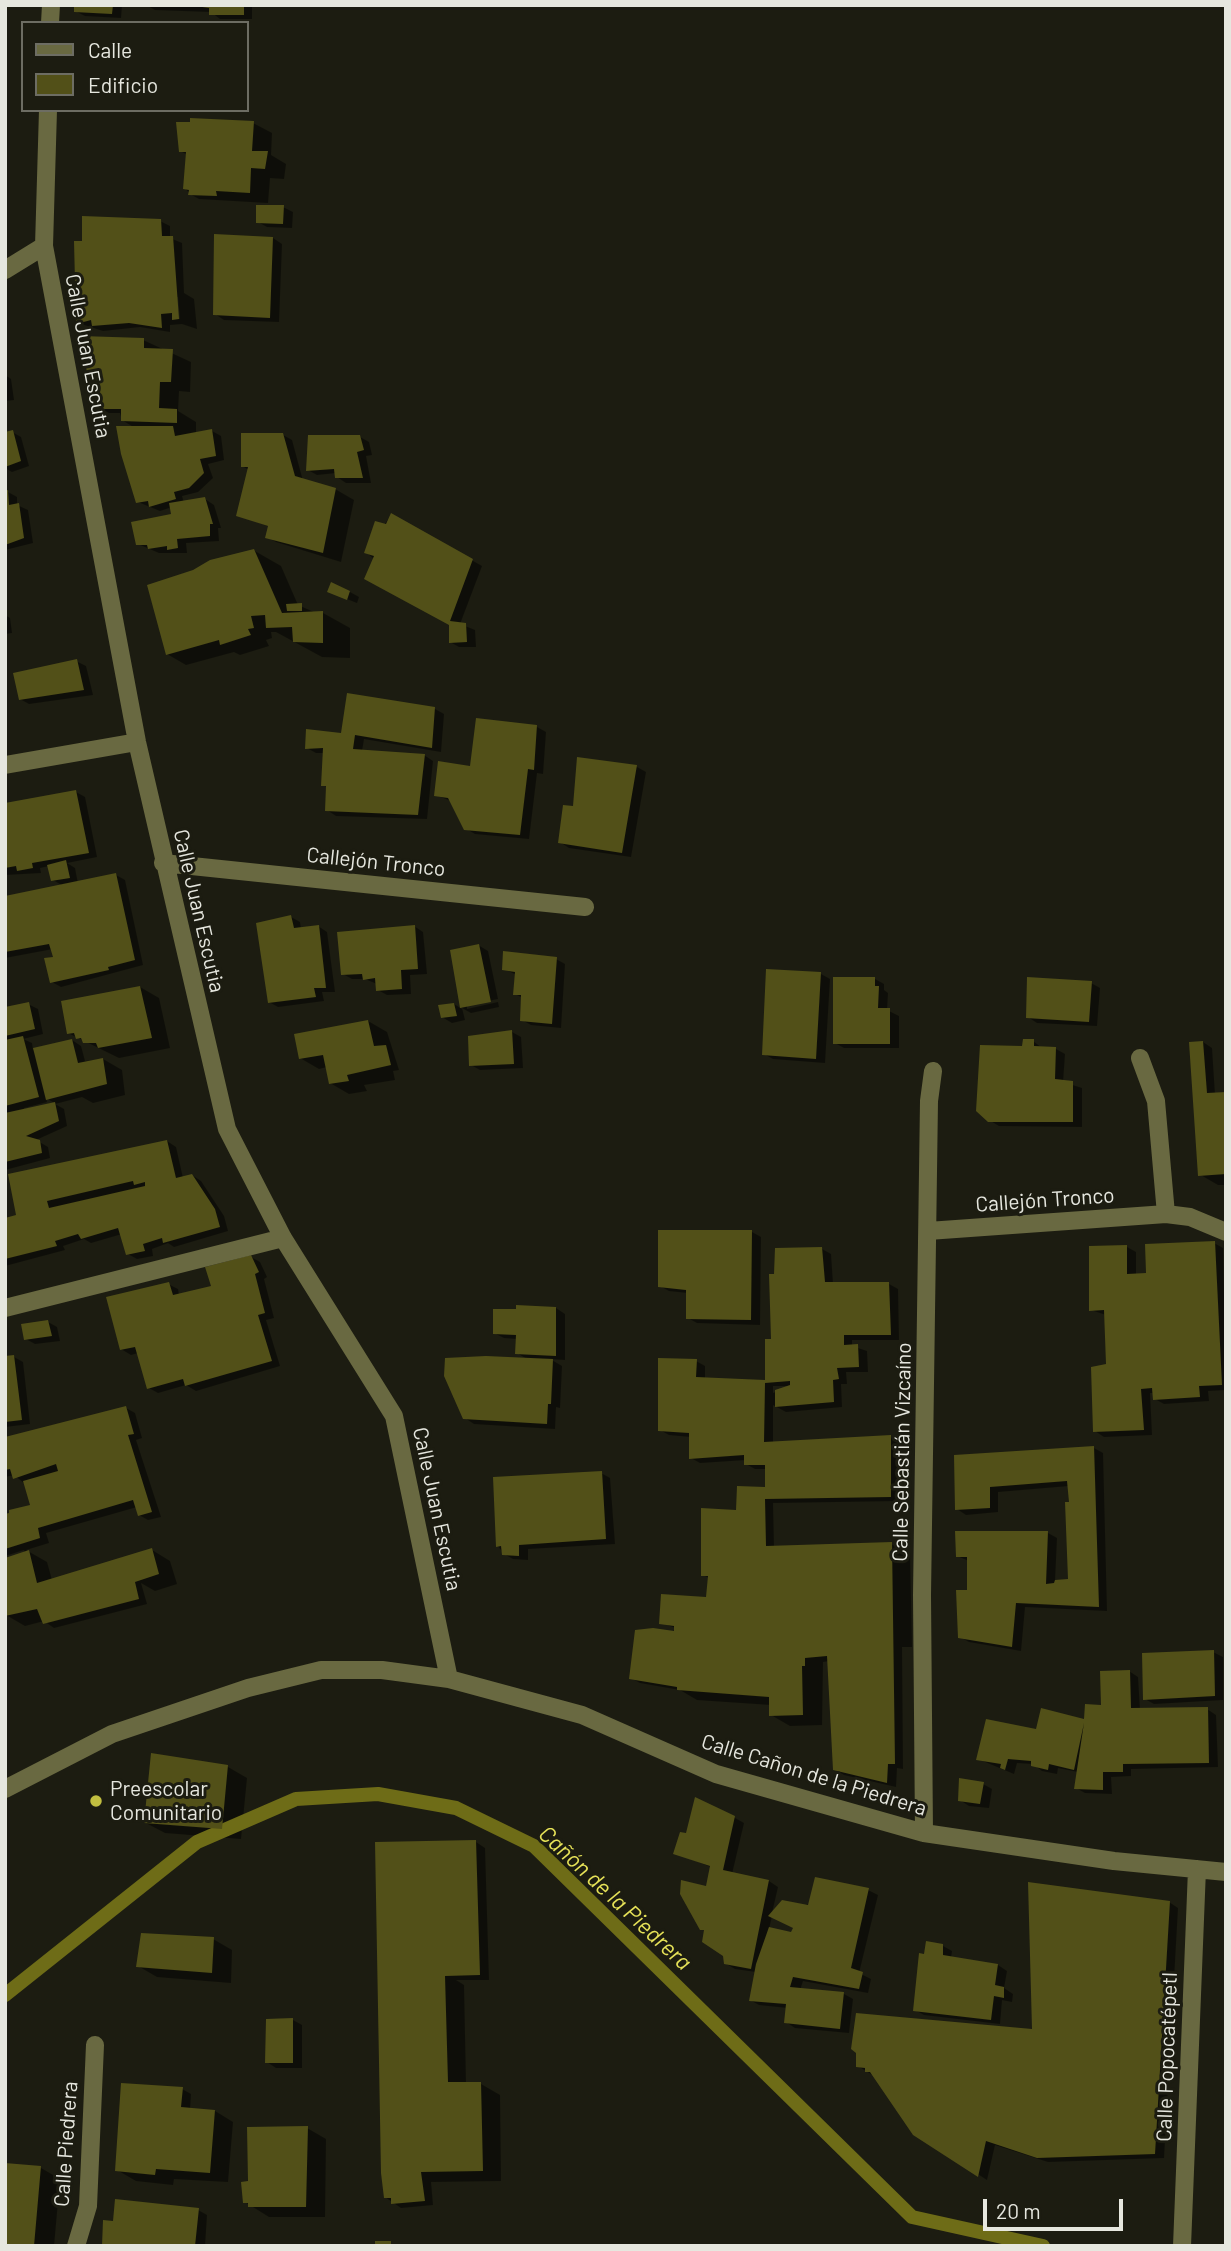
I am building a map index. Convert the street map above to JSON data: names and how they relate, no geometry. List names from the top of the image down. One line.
{"streets":{"street":["Calle Juan Escutia","Callejón Tronco","Calle Sebastián Vizcaíno","Calle Cañon de la Piedrera","Calle Popocatépetl","Calle Piedrera"]},"crossings":[["Calle Juan Escutia","Callejón Tronco"],["Calle Juan Escutia","Calle Cañon de la Piedrera"],["Callejón Tronco","Calle Sebastián Vizcaíno"],["Calle Sebastián Vizcaíno","Calle Cañon de la Piedrera"],["Calle Cañon de la Piedrera","Calle Popocatépetl"]],"water":["Cañón de la Piedrera"],"places":["Preescolar Comunitario"],"legend":["Calle","Edificio"],"scale_bar":"20 m"}
